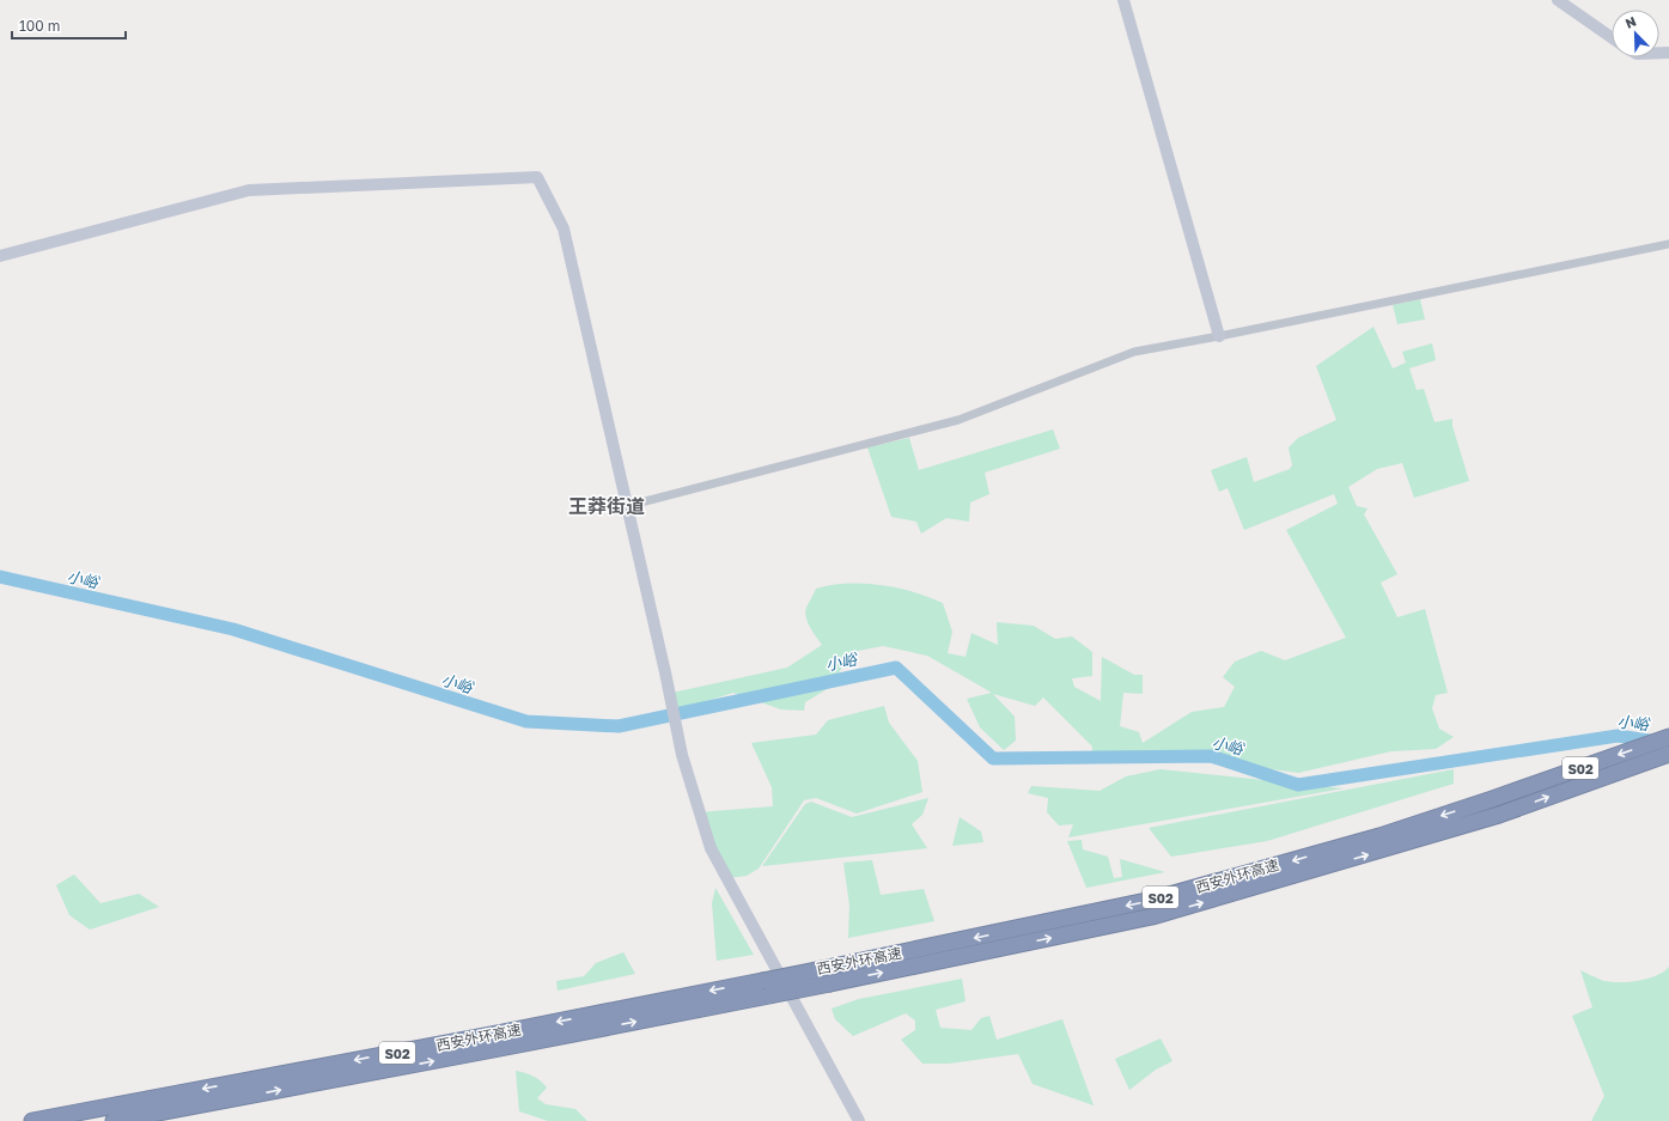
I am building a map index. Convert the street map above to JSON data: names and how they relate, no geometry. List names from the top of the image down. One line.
{"streets":{"highway":["S02","西安外环高速"]},"districts":["王莽街道"],"water":["小峪"],"scale_bar":"100 m","north":"top left"}
